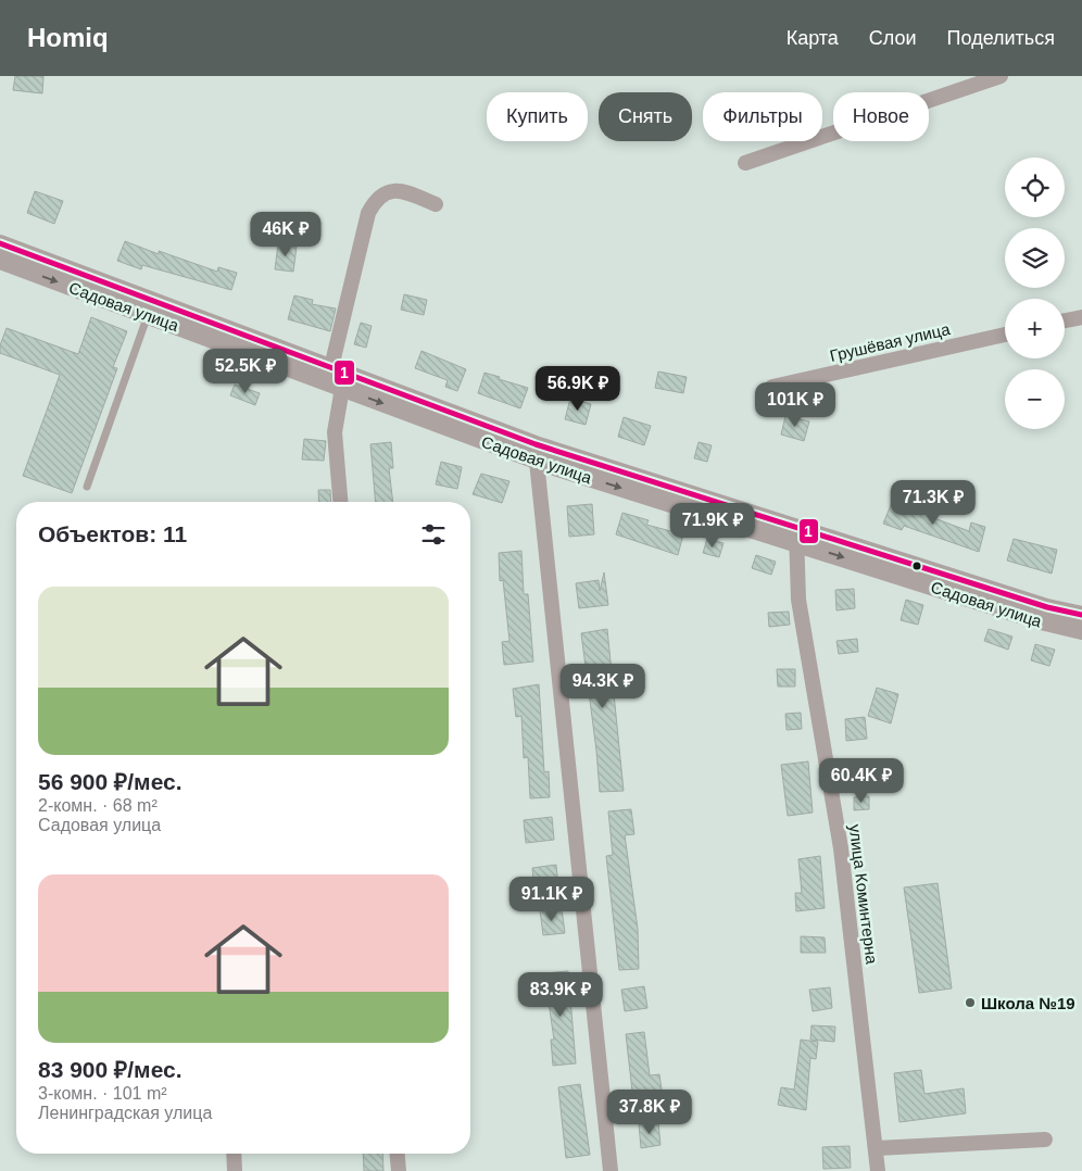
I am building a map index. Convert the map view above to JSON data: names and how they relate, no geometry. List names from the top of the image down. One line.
{"streets":{"street":["Садовая улица","Грушёвая улица","улица Коминтерна"]},"crossings":[["Садовая улица","улица Коминтерна"]],"places":["Школа №19"],"lines":["transit line 1"],"page":{"header":"Homiq","nav":["Карта","Слои","Поделиться"],"chip":["Купить","Снять","Фильтры","Новое"],"map_buttons":["+","−"],"price":["46K ₽","52.5K ₽","56.9K ₽","101K ₽","71.3K ₽","71.9K ₽","94.3K ₽","60.4K ₽","91.1K ₽","83.9K ₽","37.8K ₽"],"heading":"Объектов: 11","list":[{"name":"56 900 ₽/мес.","note":"2-комн. · 68 m² · Садовая улица"},{"name":"83 900 ₽/мес.","note":"3-комн. · 101 m² · Ленинградская улица"}]}}
